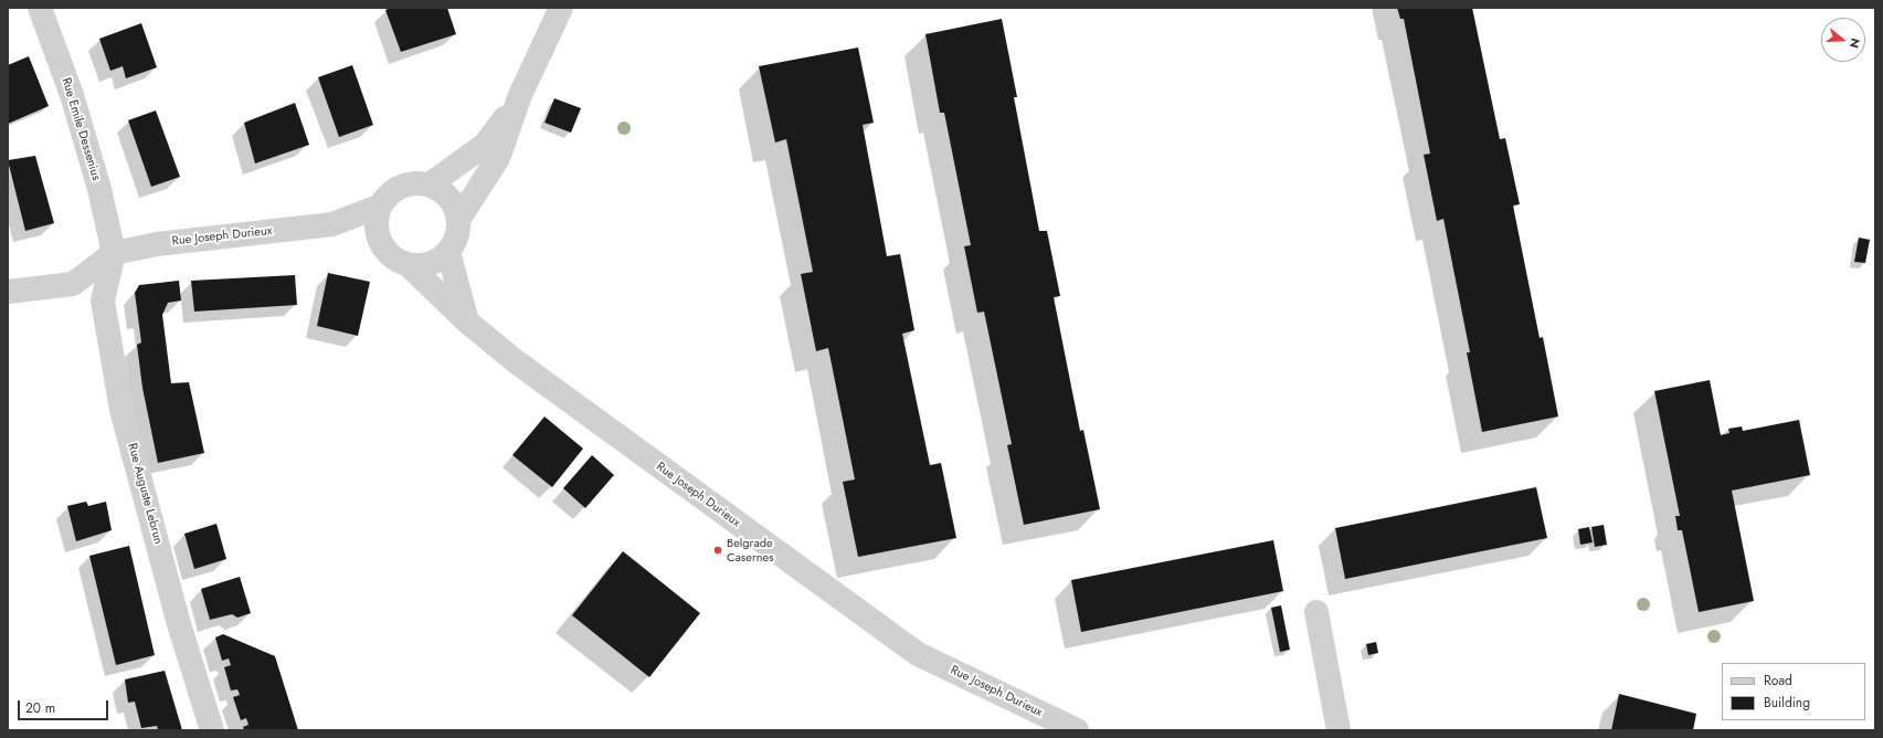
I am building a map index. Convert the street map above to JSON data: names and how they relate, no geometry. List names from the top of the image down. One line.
{"streets":{"street":["Rue Emile Dessenius","Rue Joseph Durieux","Rue Auguste Lebrun"]},"crossings":[["Rue Emile Dessenius","Rue Joseph Durieux"],["Rue Emile Dessenius","Rue Auguste Lebrun"],["Rue Joseph Durieux","Rue Auguste Lebrun"]],"places":["Belgrade Casernes"],"legend":["Road","Building"],"scale_bar":"20 m","north":"right"}
